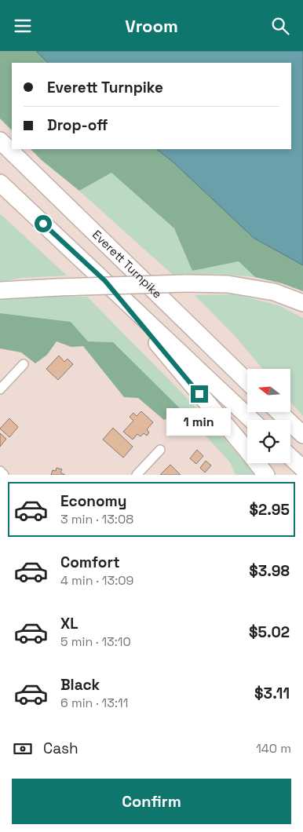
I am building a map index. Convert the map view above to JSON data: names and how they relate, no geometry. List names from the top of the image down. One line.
{"streets":{"highway":["Everett Turnpike"]},"north":"left","page":{"header":"Vroom","banner":["Everett Turnpike","Drop-off"],"bubble":"1 min","list":[{"name":"Economy","note":"3 min · 13:08","value":"$2.95"},{"name":"Comfort","note":"4 min · 13:09","value":"$3.98"},{"name":"XL","note":"5 min · 13:10","value":"$5.02"},{"name":"Black","note":"6 min · 13:11","value":"$3.11"}],"pay":["Cash","140 m"],"buttons":"Confirm"}}
